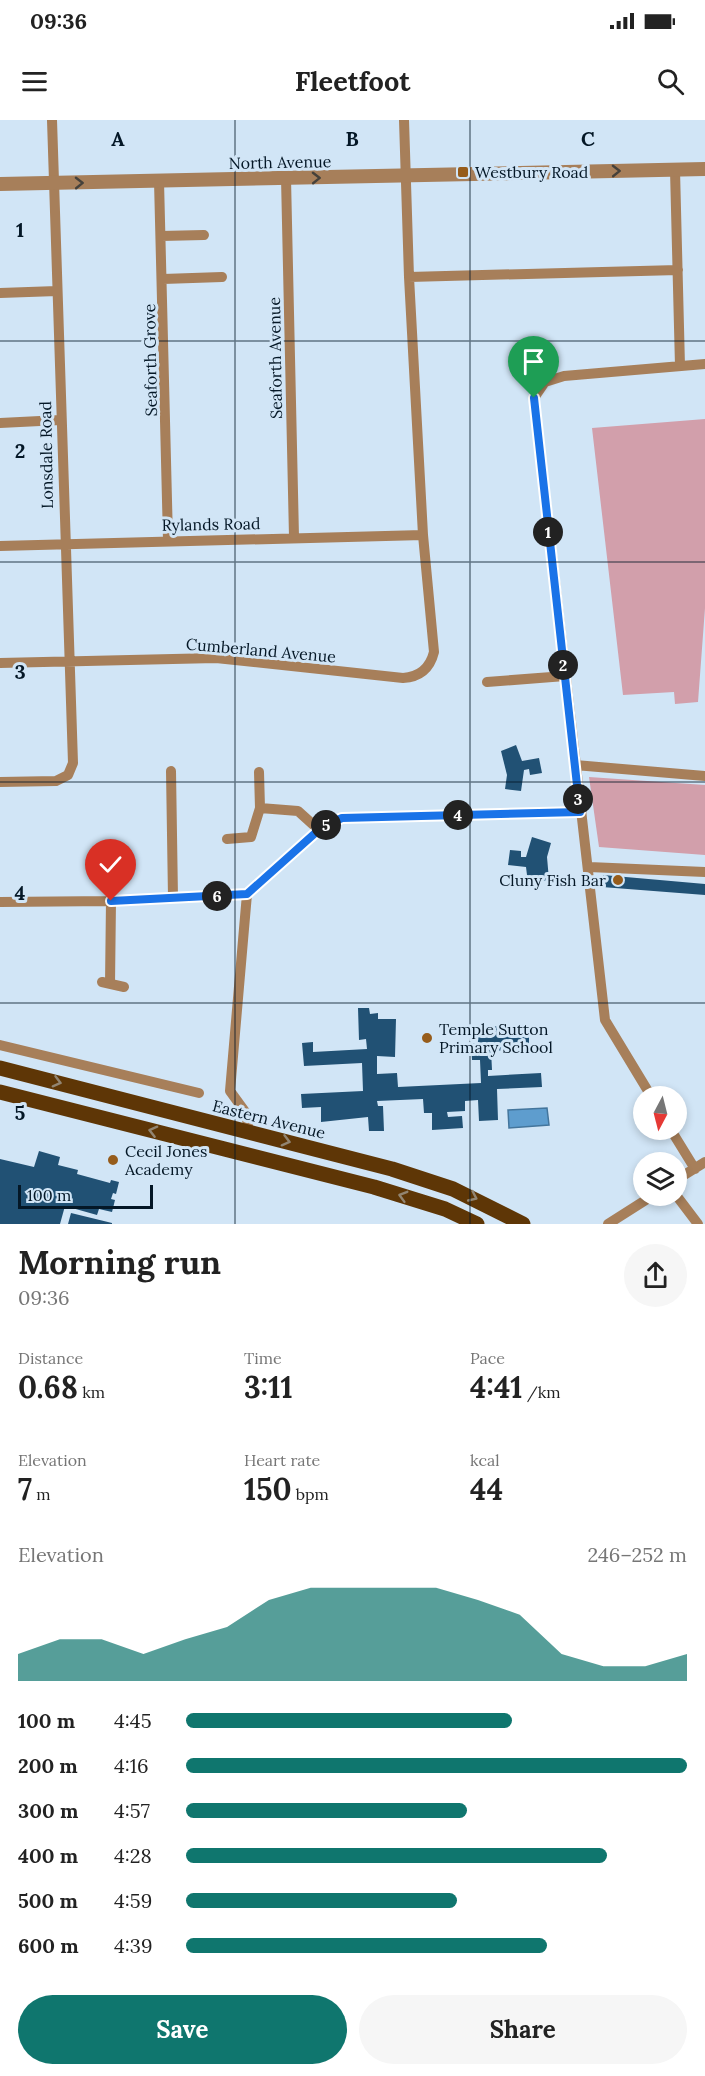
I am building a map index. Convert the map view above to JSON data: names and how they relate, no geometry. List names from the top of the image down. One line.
{"streets":{"main road":["Eastern Avenue"],"street":["North Avenue","Seaforth Avenue","Seaforth Grove","Lonsdale Road","Rylands Road","Cumberland Avenue"]},"crossings":[["North Avenue","Seaforth Avenue"],["North Avenue","Seaforth Grove"],["North Avenue","Lonsdale Road"],["Seaforth Avenue","Rylands Road"],["Seaforth Grove","Rylands Road"],["Lonsdale Road","Rylands Road"],["Lonsdale Road","Cumberland Avenue"],["Rylands Road","Cumberland Avenue"]],"places":{"transit":["Westbury Road"],"other":["Cluny Fish Bar","Temple Sutton Primary School","Cecil Jones Academy"]},"scale_bar":"100 m","north":"bottom","page":{"status":"09:36","header":"Fleetfoot","pins":["1","2","3","4","5","6"],"scale":"100 m","heading":["Morning run","09:36"],"stats":[["Distance","0.68 km"],["Time","3:11"],["Pace","4:41 /km"],["Elevation","7 m"],["Heart rate","150 bpm"],["kcal","44"]],"chart":["Elevation","246–252 m"],"list":[{"name":"100 m","note":"4:45"},{"name":"200 m","note":"4:16"},{"name":"300 m","note":"4:57"},{"name":"400 m","note":"4:28"},{"name":"500 m","note":"4:59"},{"name":"600 m","note":"4:39"}],"buttons":["Save","Share"]},"grid":{"columns":["A","B","C"],"rows":["1","2","3","4","5"]}}
